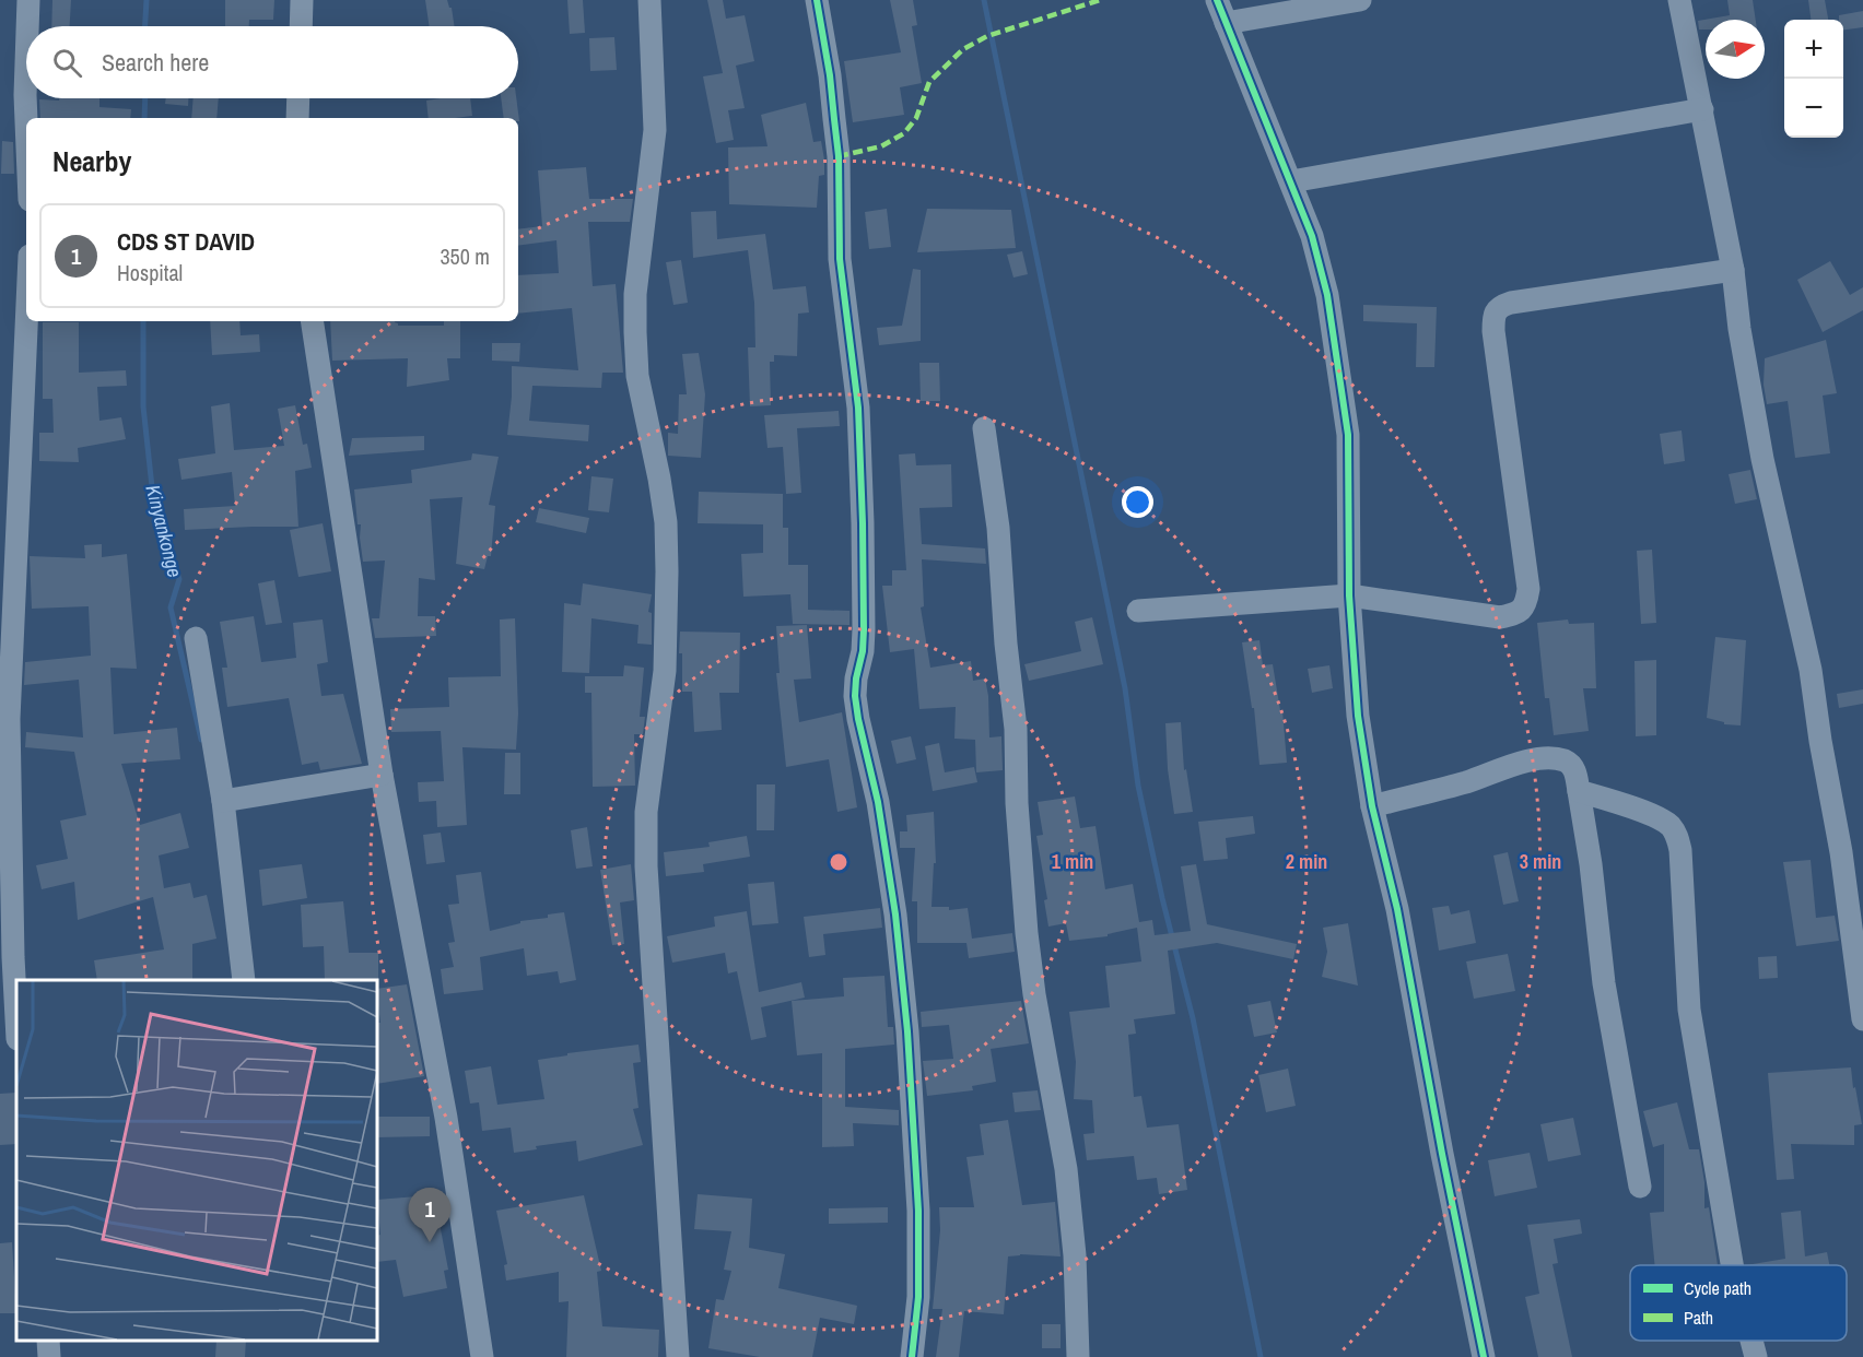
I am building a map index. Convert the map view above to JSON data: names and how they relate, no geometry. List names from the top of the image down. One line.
{"water":["Kinyankonge"],"legend":["Cycle path","Path"],"north":"right","page":{"map_buttons":["+","−"],"search":"Search here","heading":"Nearby","list":[{"mark":"1","name":"CDS ST DAVID","note":"Hospital","value":"350 m"}],"pins":"1"},"rings":["1 min","2 min","3 min"]}
